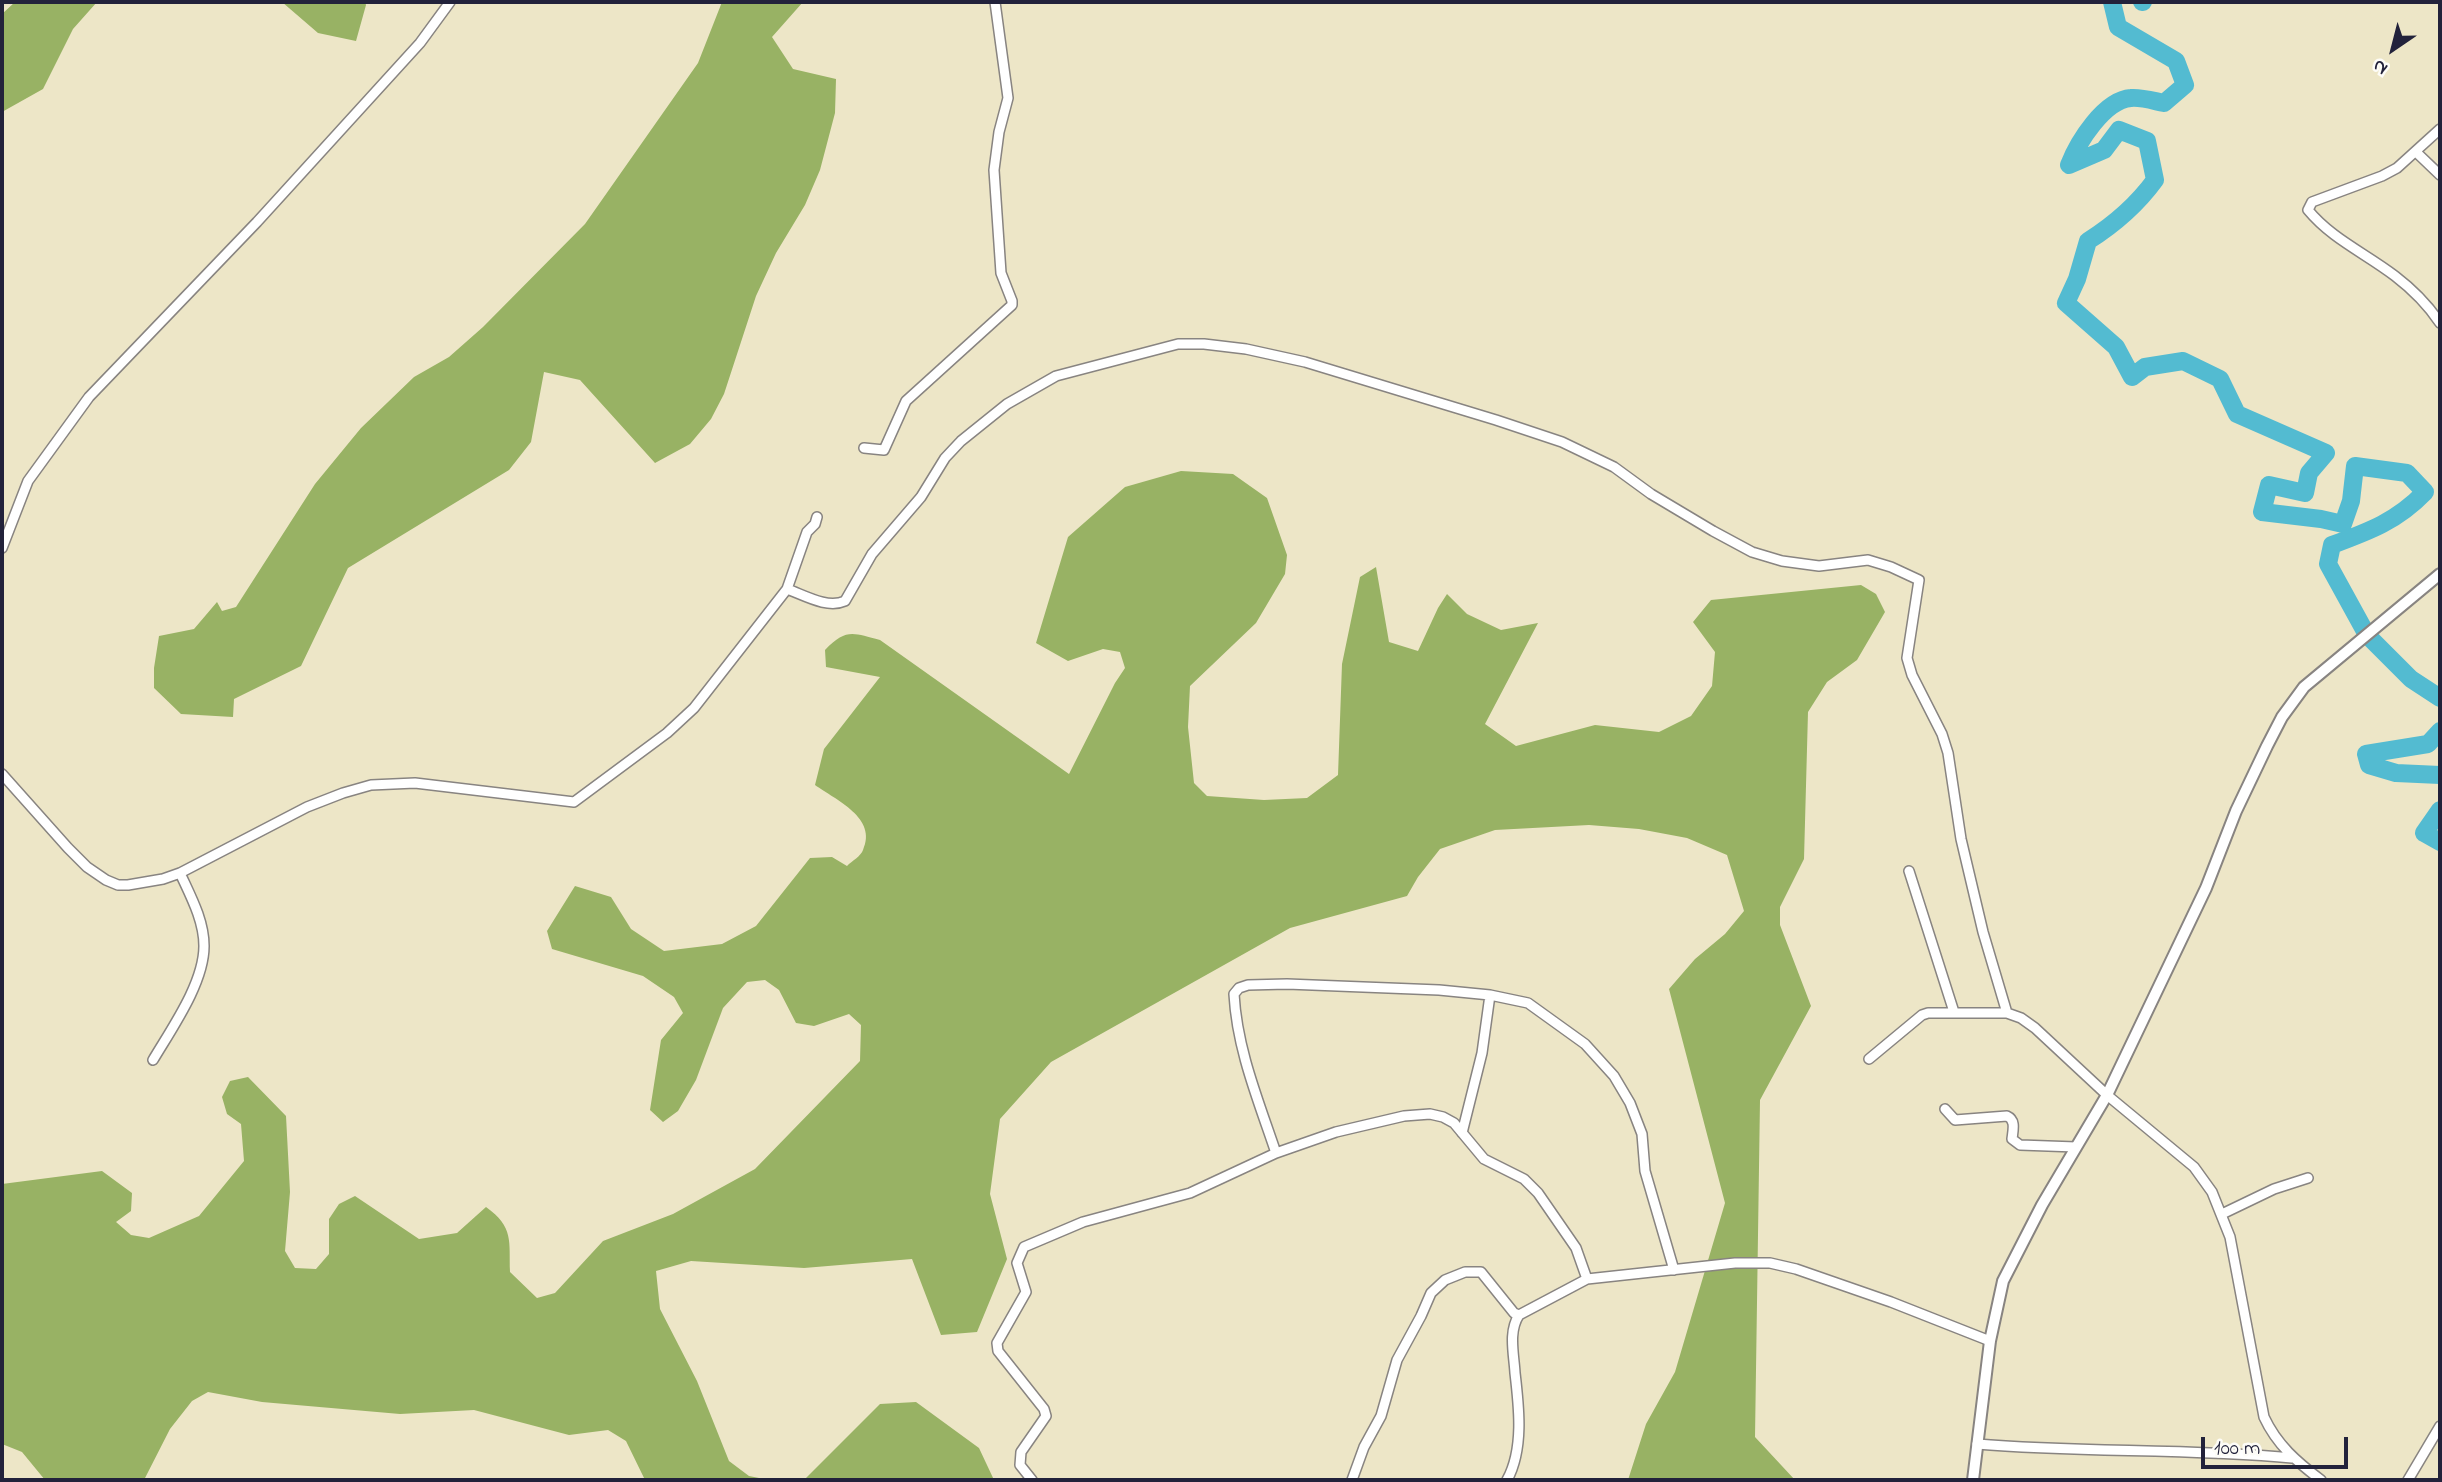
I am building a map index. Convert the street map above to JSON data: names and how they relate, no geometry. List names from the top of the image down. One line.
{"scale_bar":"100 m","north":"bottom left"}
